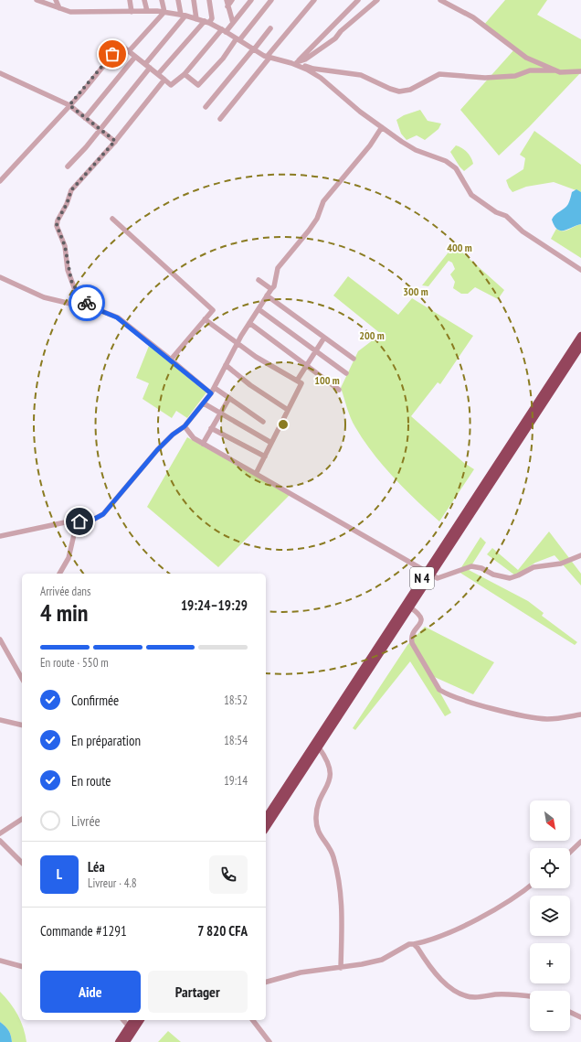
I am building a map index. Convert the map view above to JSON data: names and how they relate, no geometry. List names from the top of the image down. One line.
{"streets":{"highway":["N 4"]},"north":"bottom right","page":{"heading":["4 min","Arrivée dans","19:24–19:29"],"panel":["Léa","Livreur · 4.8","Commande #1291","7 820 CFA"],"bar":"En route · 550 m","list":[["Confirmée","18:52"],["En préparation","18:54"],["En route","19:14"],"Livrée"],"map_buttons":["+","−"],"round":"L","buttons":["Aide","Partager"]},"rings":["400 m","300 m","200 m","100 m"]}
